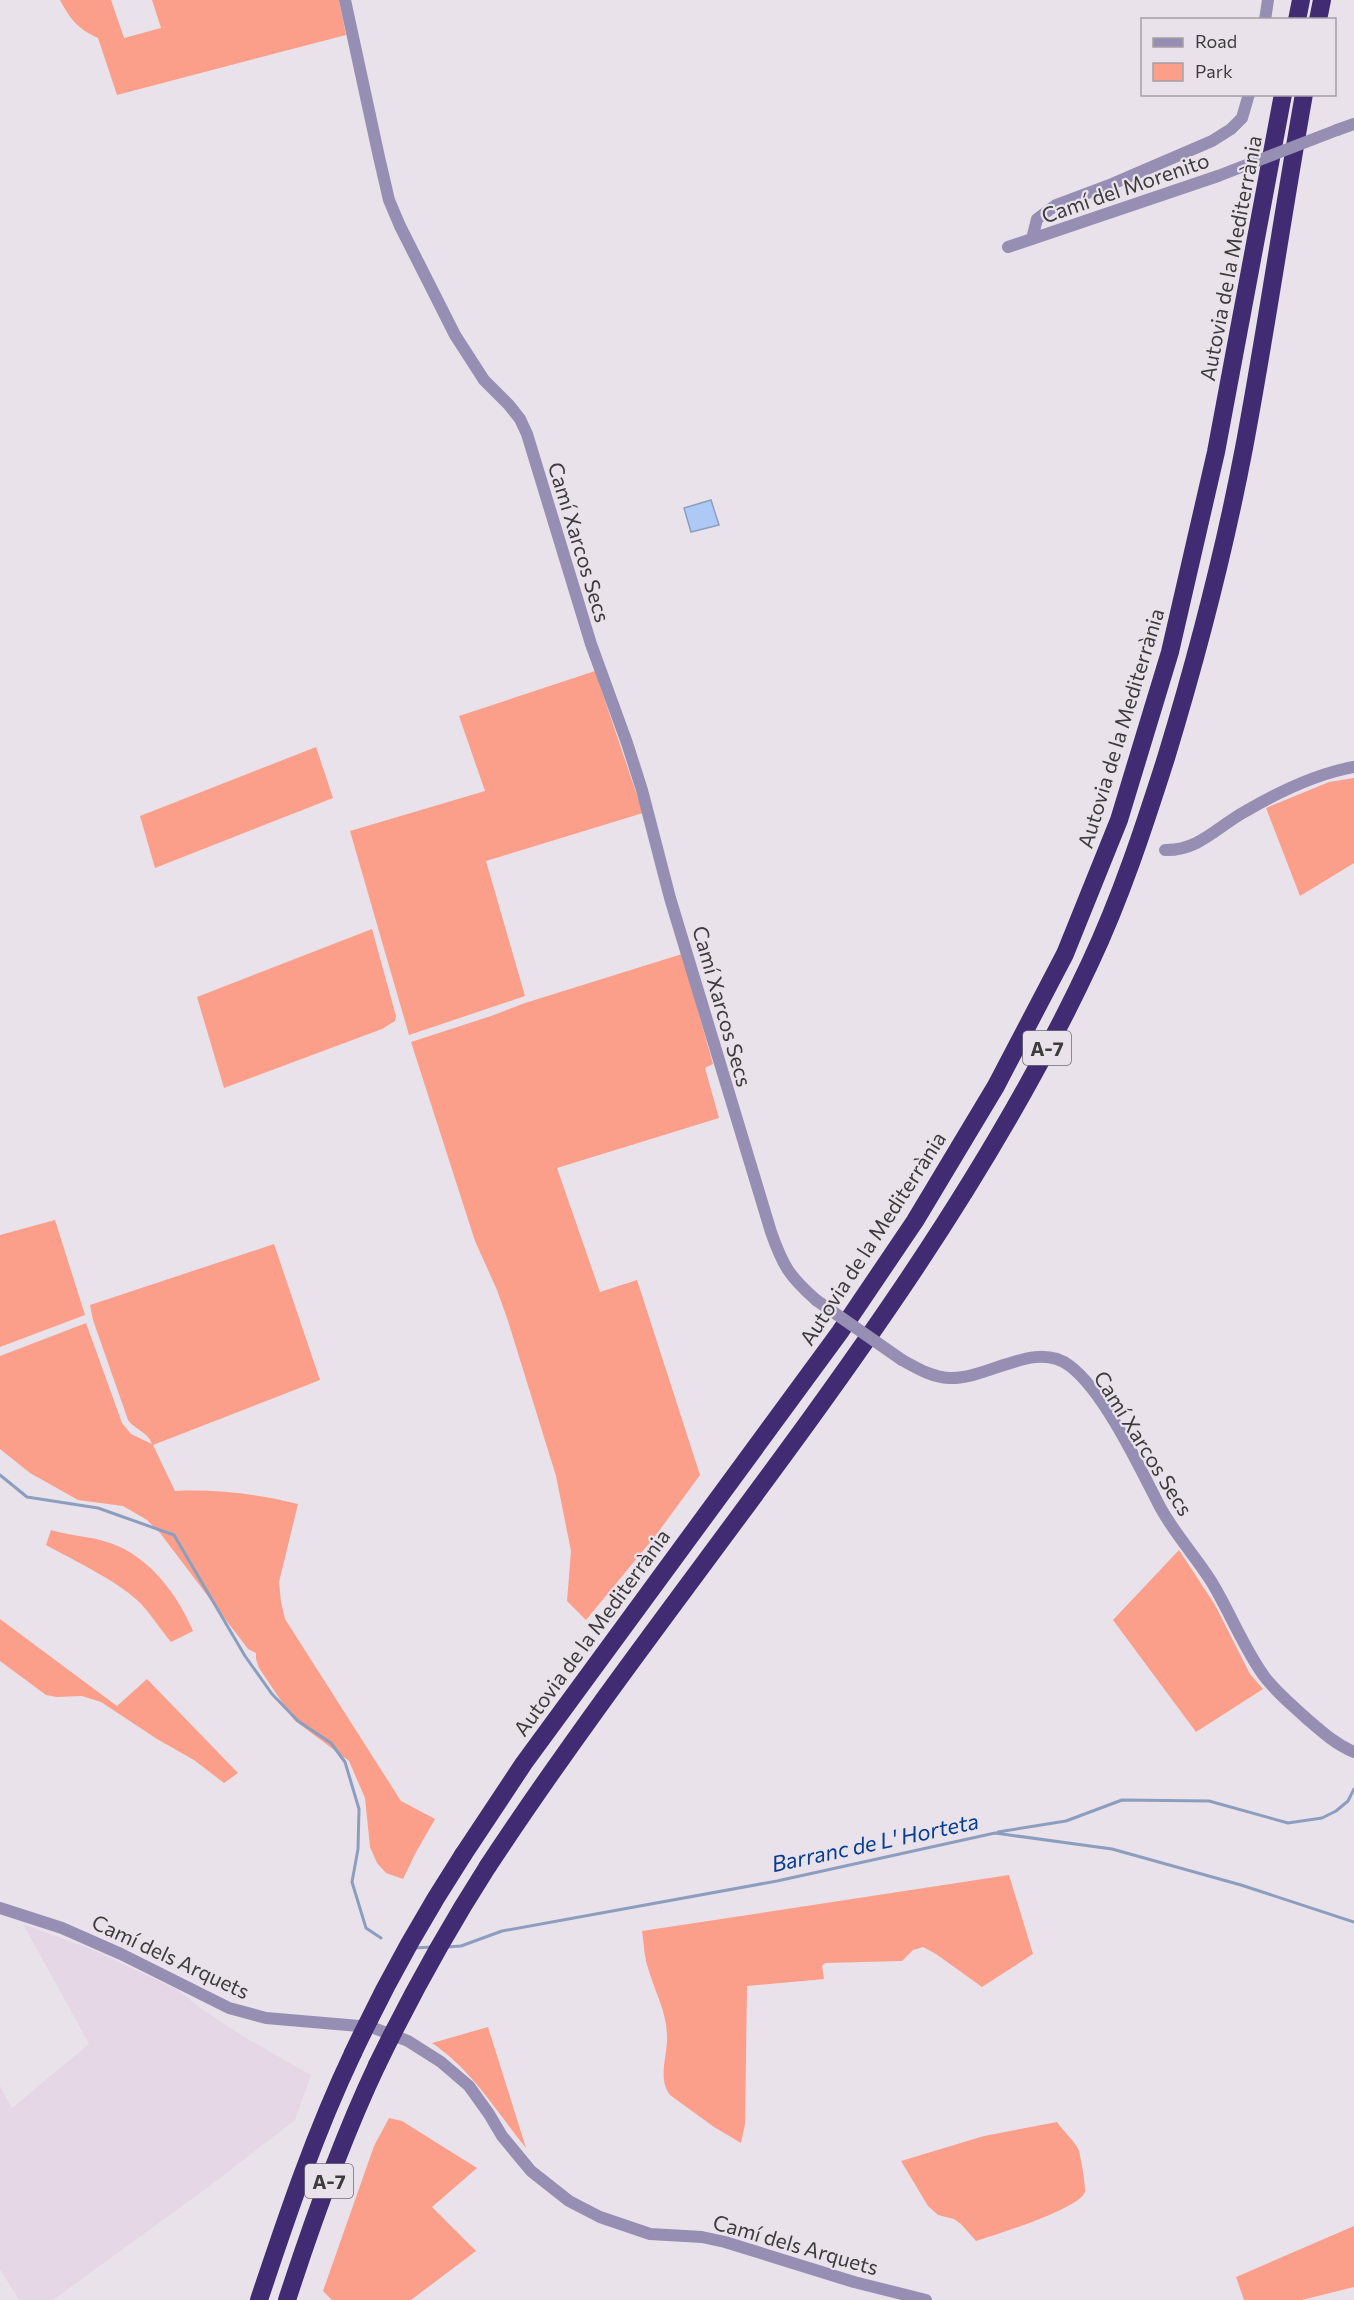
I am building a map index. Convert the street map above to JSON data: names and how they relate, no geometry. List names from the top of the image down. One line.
{"streets":{"highway":["Autovia de la Mediterrània","A-7"],"street":["Camí del Morenito","Camí Xarcos Secs","Camí dels Arquets"]},"water":["Barranc de L' Horteta"],"legend":["Road","Park"]}
